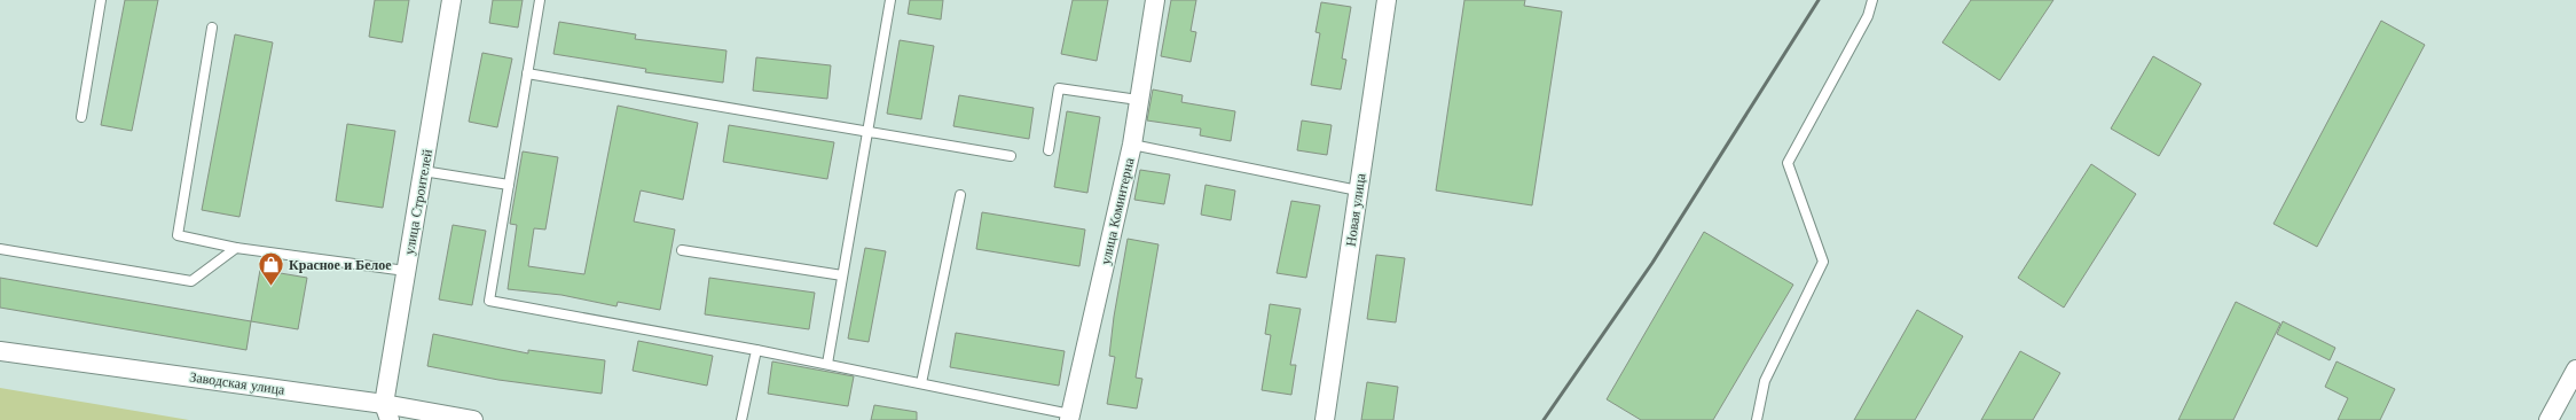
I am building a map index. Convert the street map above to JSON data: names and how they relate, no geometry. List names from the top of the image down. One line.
{"streets":{"street":["улица Строителей","Новая улица","улица Коминтерна","Заводская улица"]},"crossings":[["улица Строителей","Заводская улица"]],"places":{"shop":["Красное и Белое"]}}
